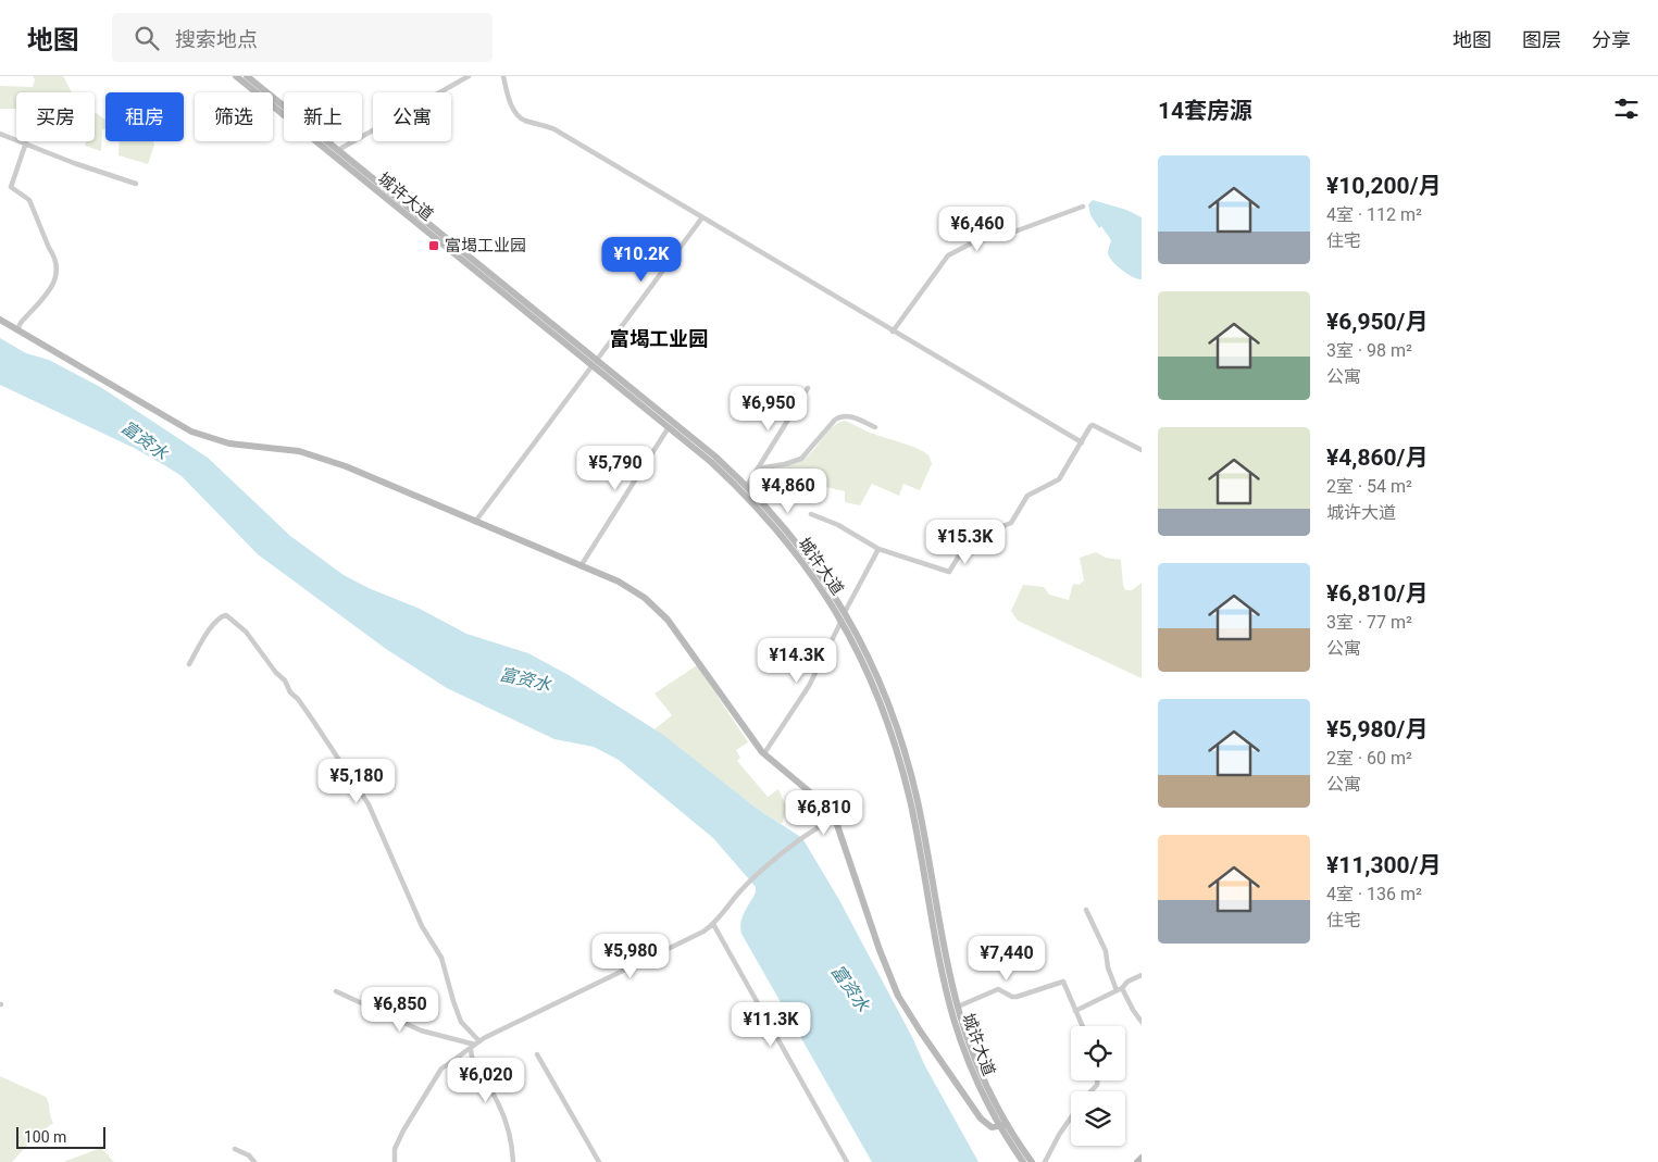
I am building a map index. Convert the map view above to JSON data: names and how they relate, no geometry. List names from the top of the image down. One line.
{"streets":{"main road":["城许大道"]},"districts":["富堨工业园"],"water":["富资水"],"places":{"transit":["富堨工业园"]},"scale_bar":"100 m","page":{"header":"地图","search":"搜索地点","nav":["地图","图层","分享"],"heading":"14套房源","chip":["买房","租房","筛选","新上","公寓"],"list":[{"name":"¥10,200/月","note":"4室 · 112 m² · 住宅"},{"name":"¥6,950/月","note":"3室 · 98 m² · 公寓"},{"name":"¥4,860/月","note":"2室 · 54 m² · 城许大道"},{"name":"¥6,810/月","note":"3室 · 77 m² · 公寓"},{"name":"¥5,980/月","note":"2室 · 60 m² · 公寓"},{"name":"¥11,300/月","note":"4室 · 136 m² · 住宅"}],"price":["¥6,460","¥10.2K","¥6,950","¥5,790","¥4,860","¥15.3K","¥14.3K","¥5,180","¥6,810","¥5,980","¥7,440","¥6,850","¥11.3K","¥6,020"],"scale":"100 m"}}
